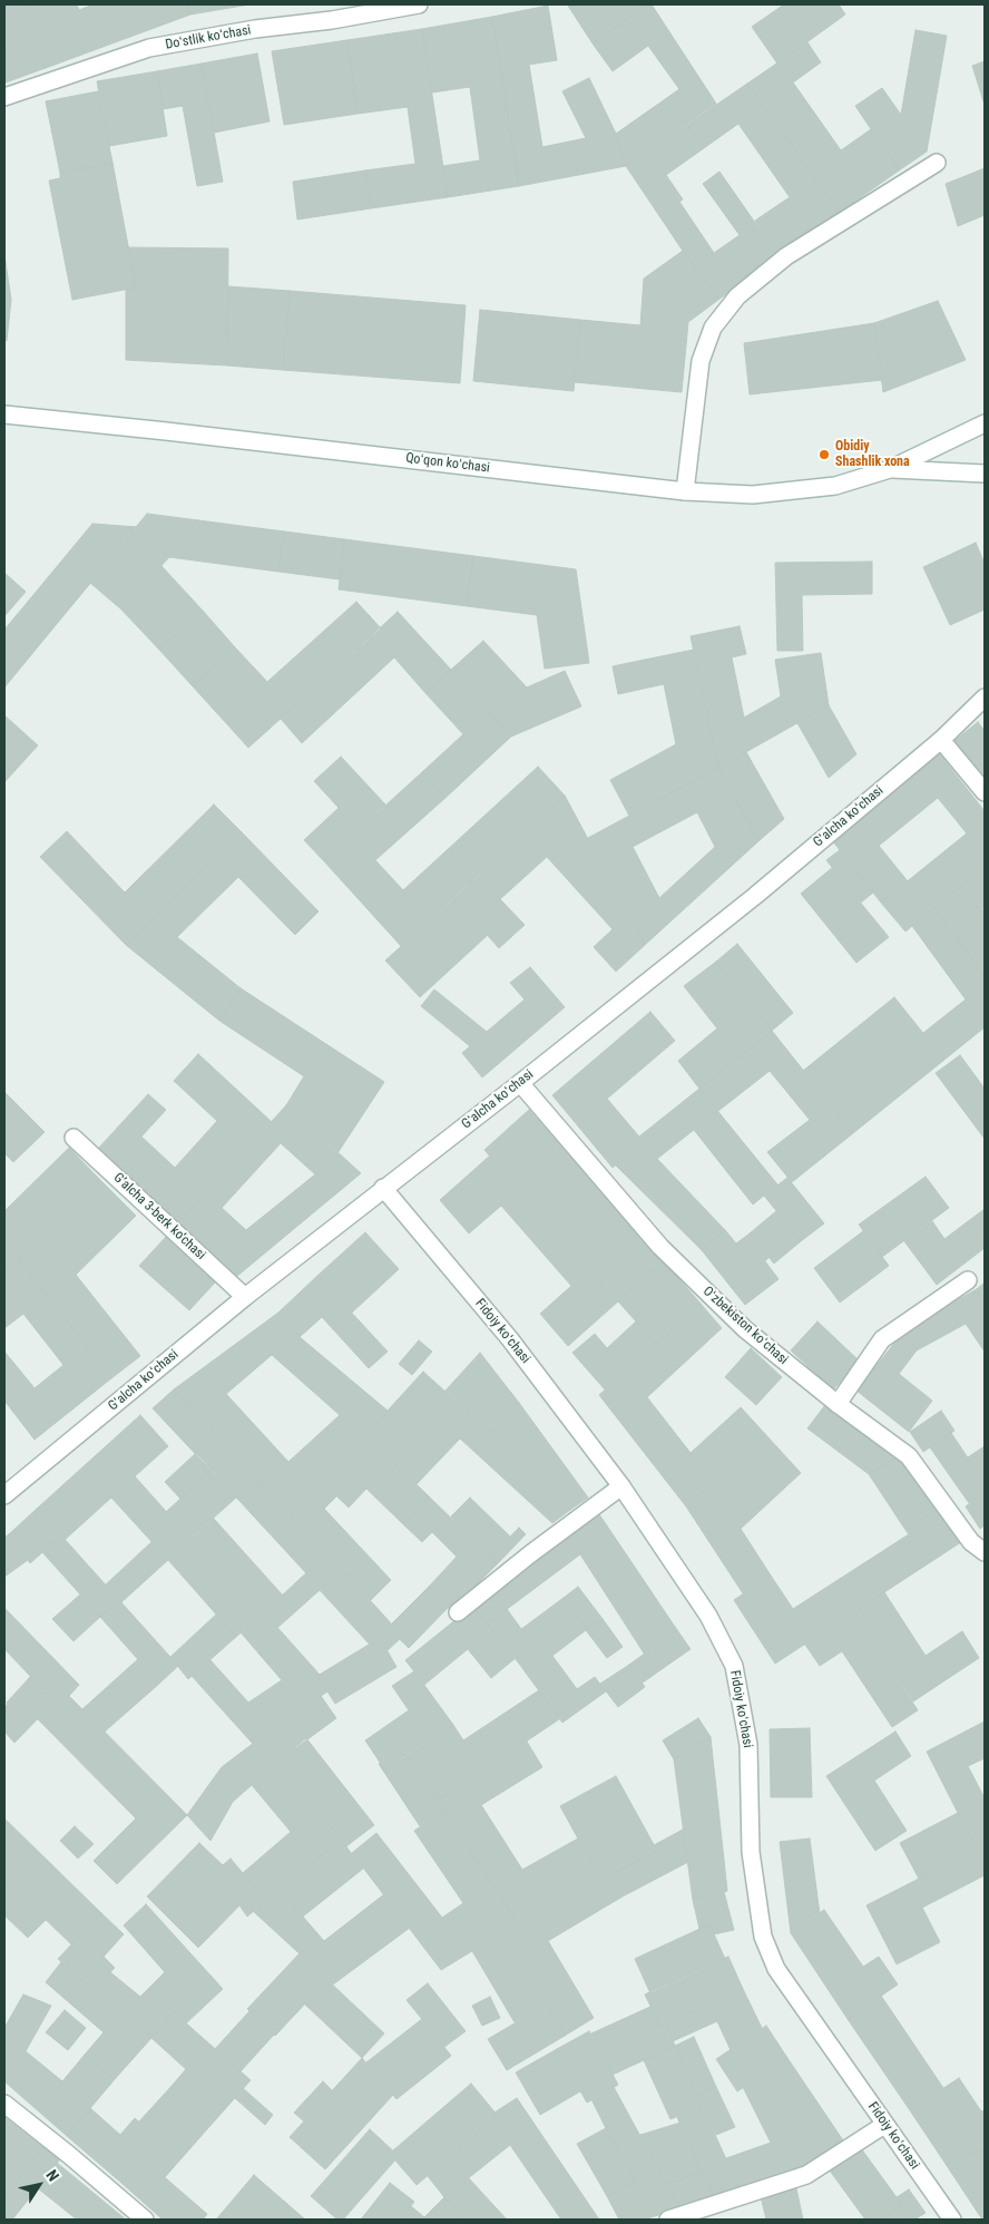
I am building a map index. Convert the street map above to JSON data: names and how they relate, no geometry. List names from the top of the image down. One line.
{"streets":{"street":["Doʻstlik koʻchasi","Qoʻqon koʻchasi","Gʻalcha koʻchasi","Gʼalcha 3-berk koʼchasi","Oʻzbekiston koʻchasi","Fidoiy koʻchasi"]},"crossings":[["Gʻalcha koʻchasi","Gʼalcha 3-berk koʼchasi"],["Gʻalcha koʻchasi","Oʻzbekiston koʻchasi"],["Gʻalcha koʻchasi","Fidoiy koʻchasi"]],"places":["Obidiy Shashlik xona"],"north":"top right"}
